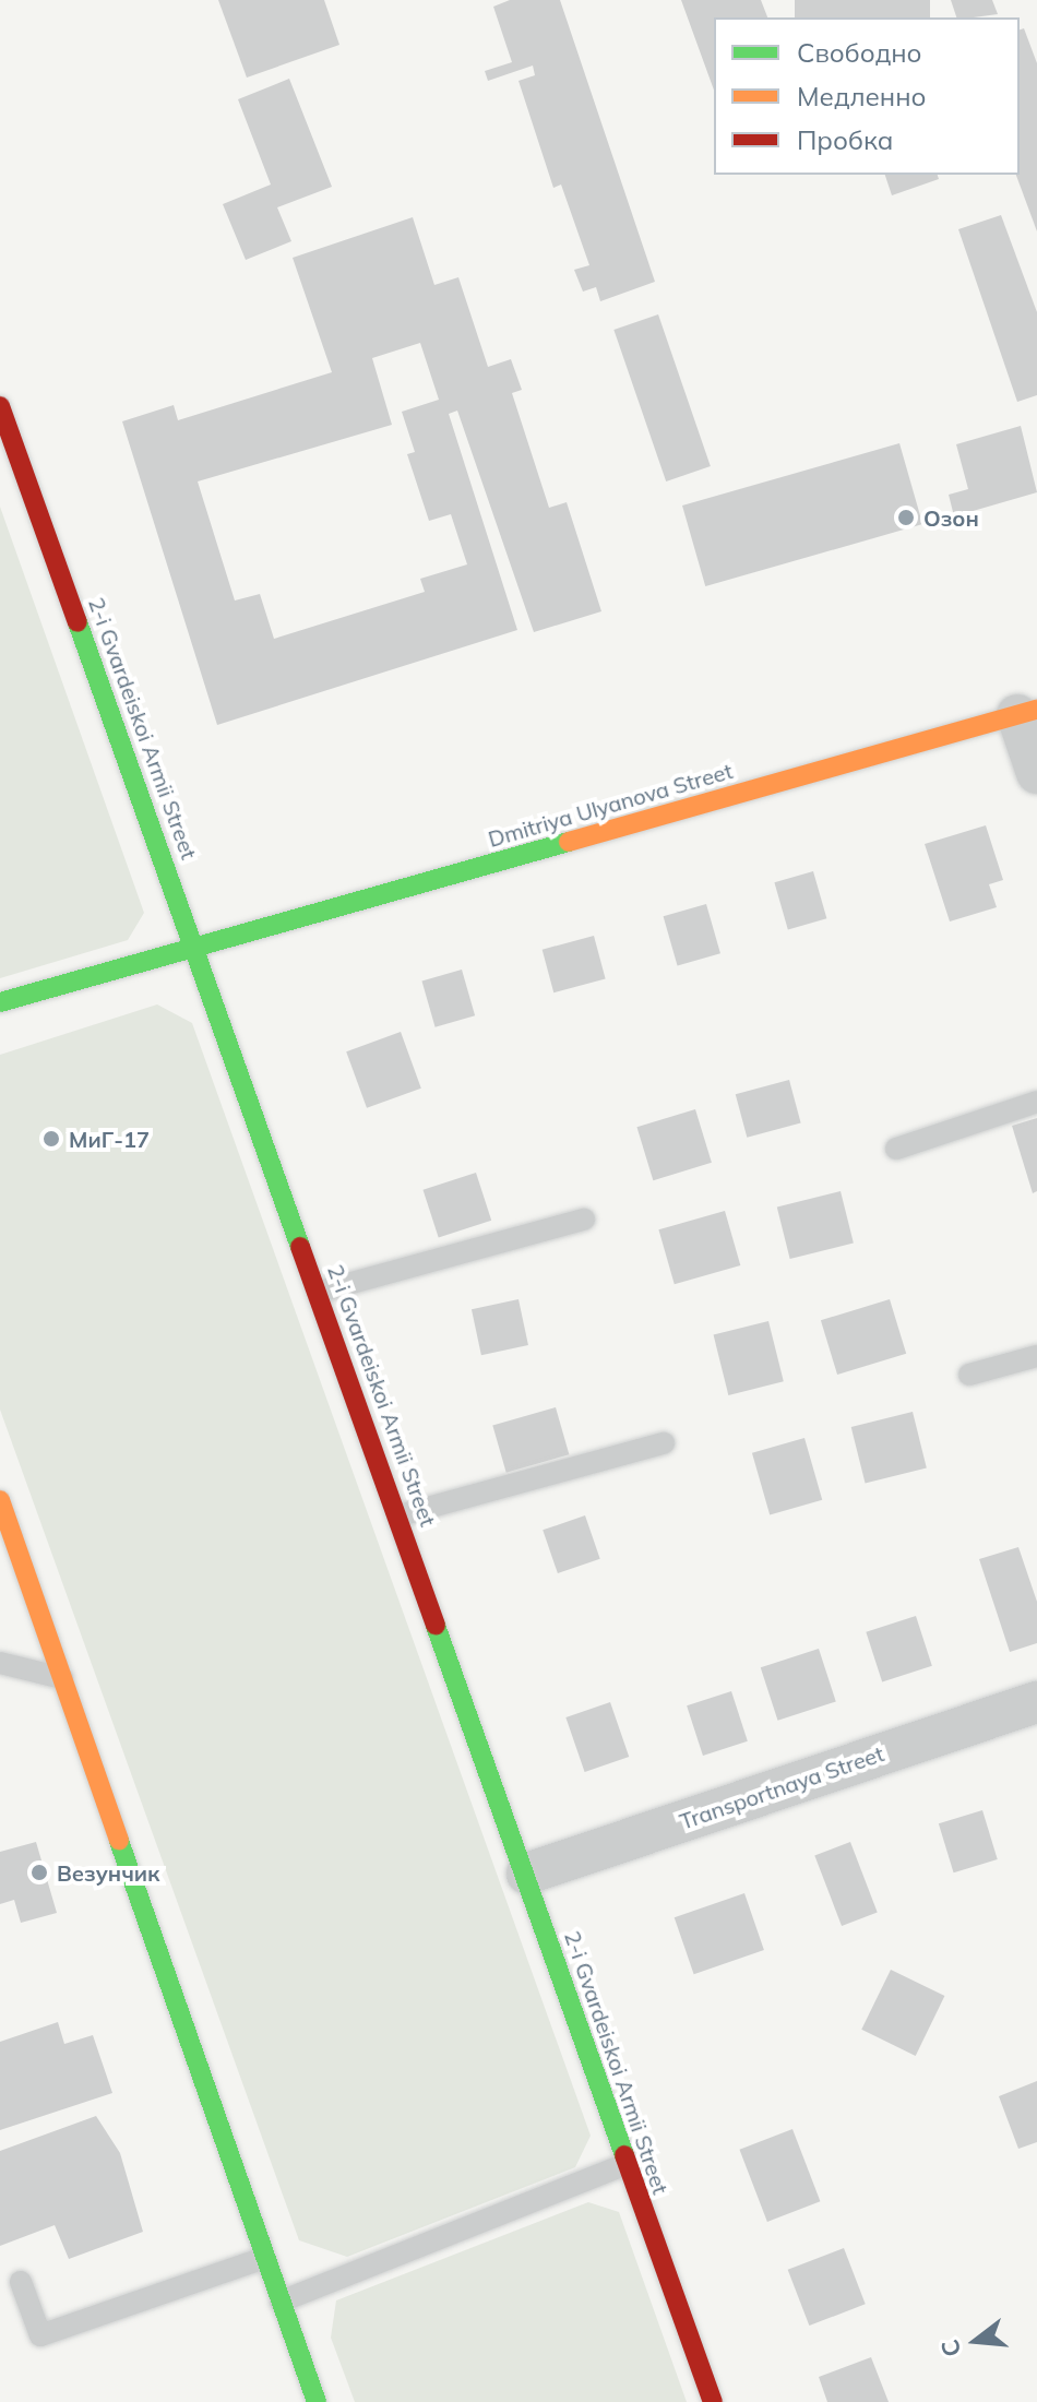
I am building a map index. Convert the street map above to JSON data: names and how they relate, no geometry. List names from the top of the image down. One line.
{"streets":{"main road":["2-i Gvardeiskoi Armii Street","Dmitriya Ulyanova Street"],"street":["Transportnaya Street"]},"crossings":[["2-i Gvardeiskoi Armii Street","Dmitriya Ulyanova Street"],["2-i Gvardeiskoi Armii Street","Transportnaya Street"]],"places":["Озон","МиГ-17","Везунчик"],"legend":["Свободно","Медленно","Пробка"],"north":"left"}
